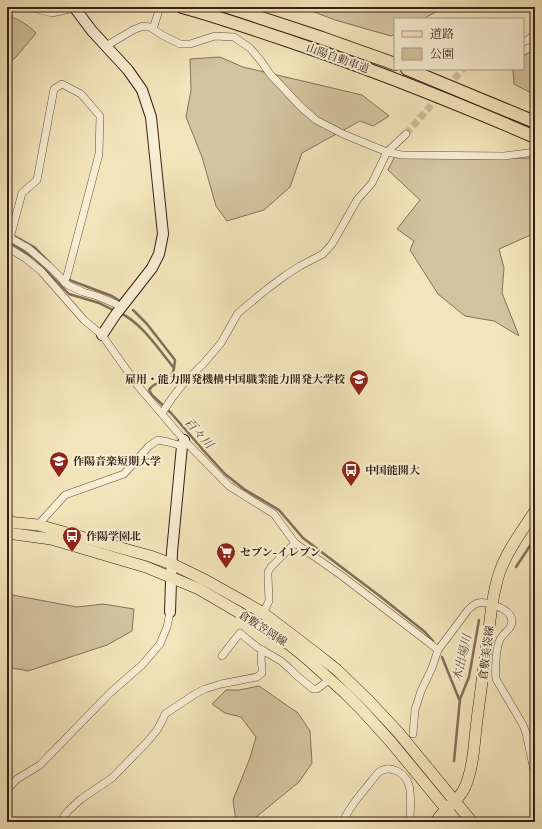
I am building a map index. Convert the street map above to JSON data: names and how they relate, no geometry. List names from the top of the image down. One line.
{"streets":{"highway":["山陽自動車道"],"main road":["倉敷笠岡線","倉敷美袋線"]},"crossings":[["倉敷笠岡線","倉敷美袋線"]],"water":["百々川","木出場川"],"places":{"school or university":["雇用・能力開発機構中国職業能力開発大学校","作陽音楽短期大学"],"bus stop":["中国能開大","作陽学園北"],"supermarket":["セブン-イレブン"]},"legend":["道路","公園"]}
